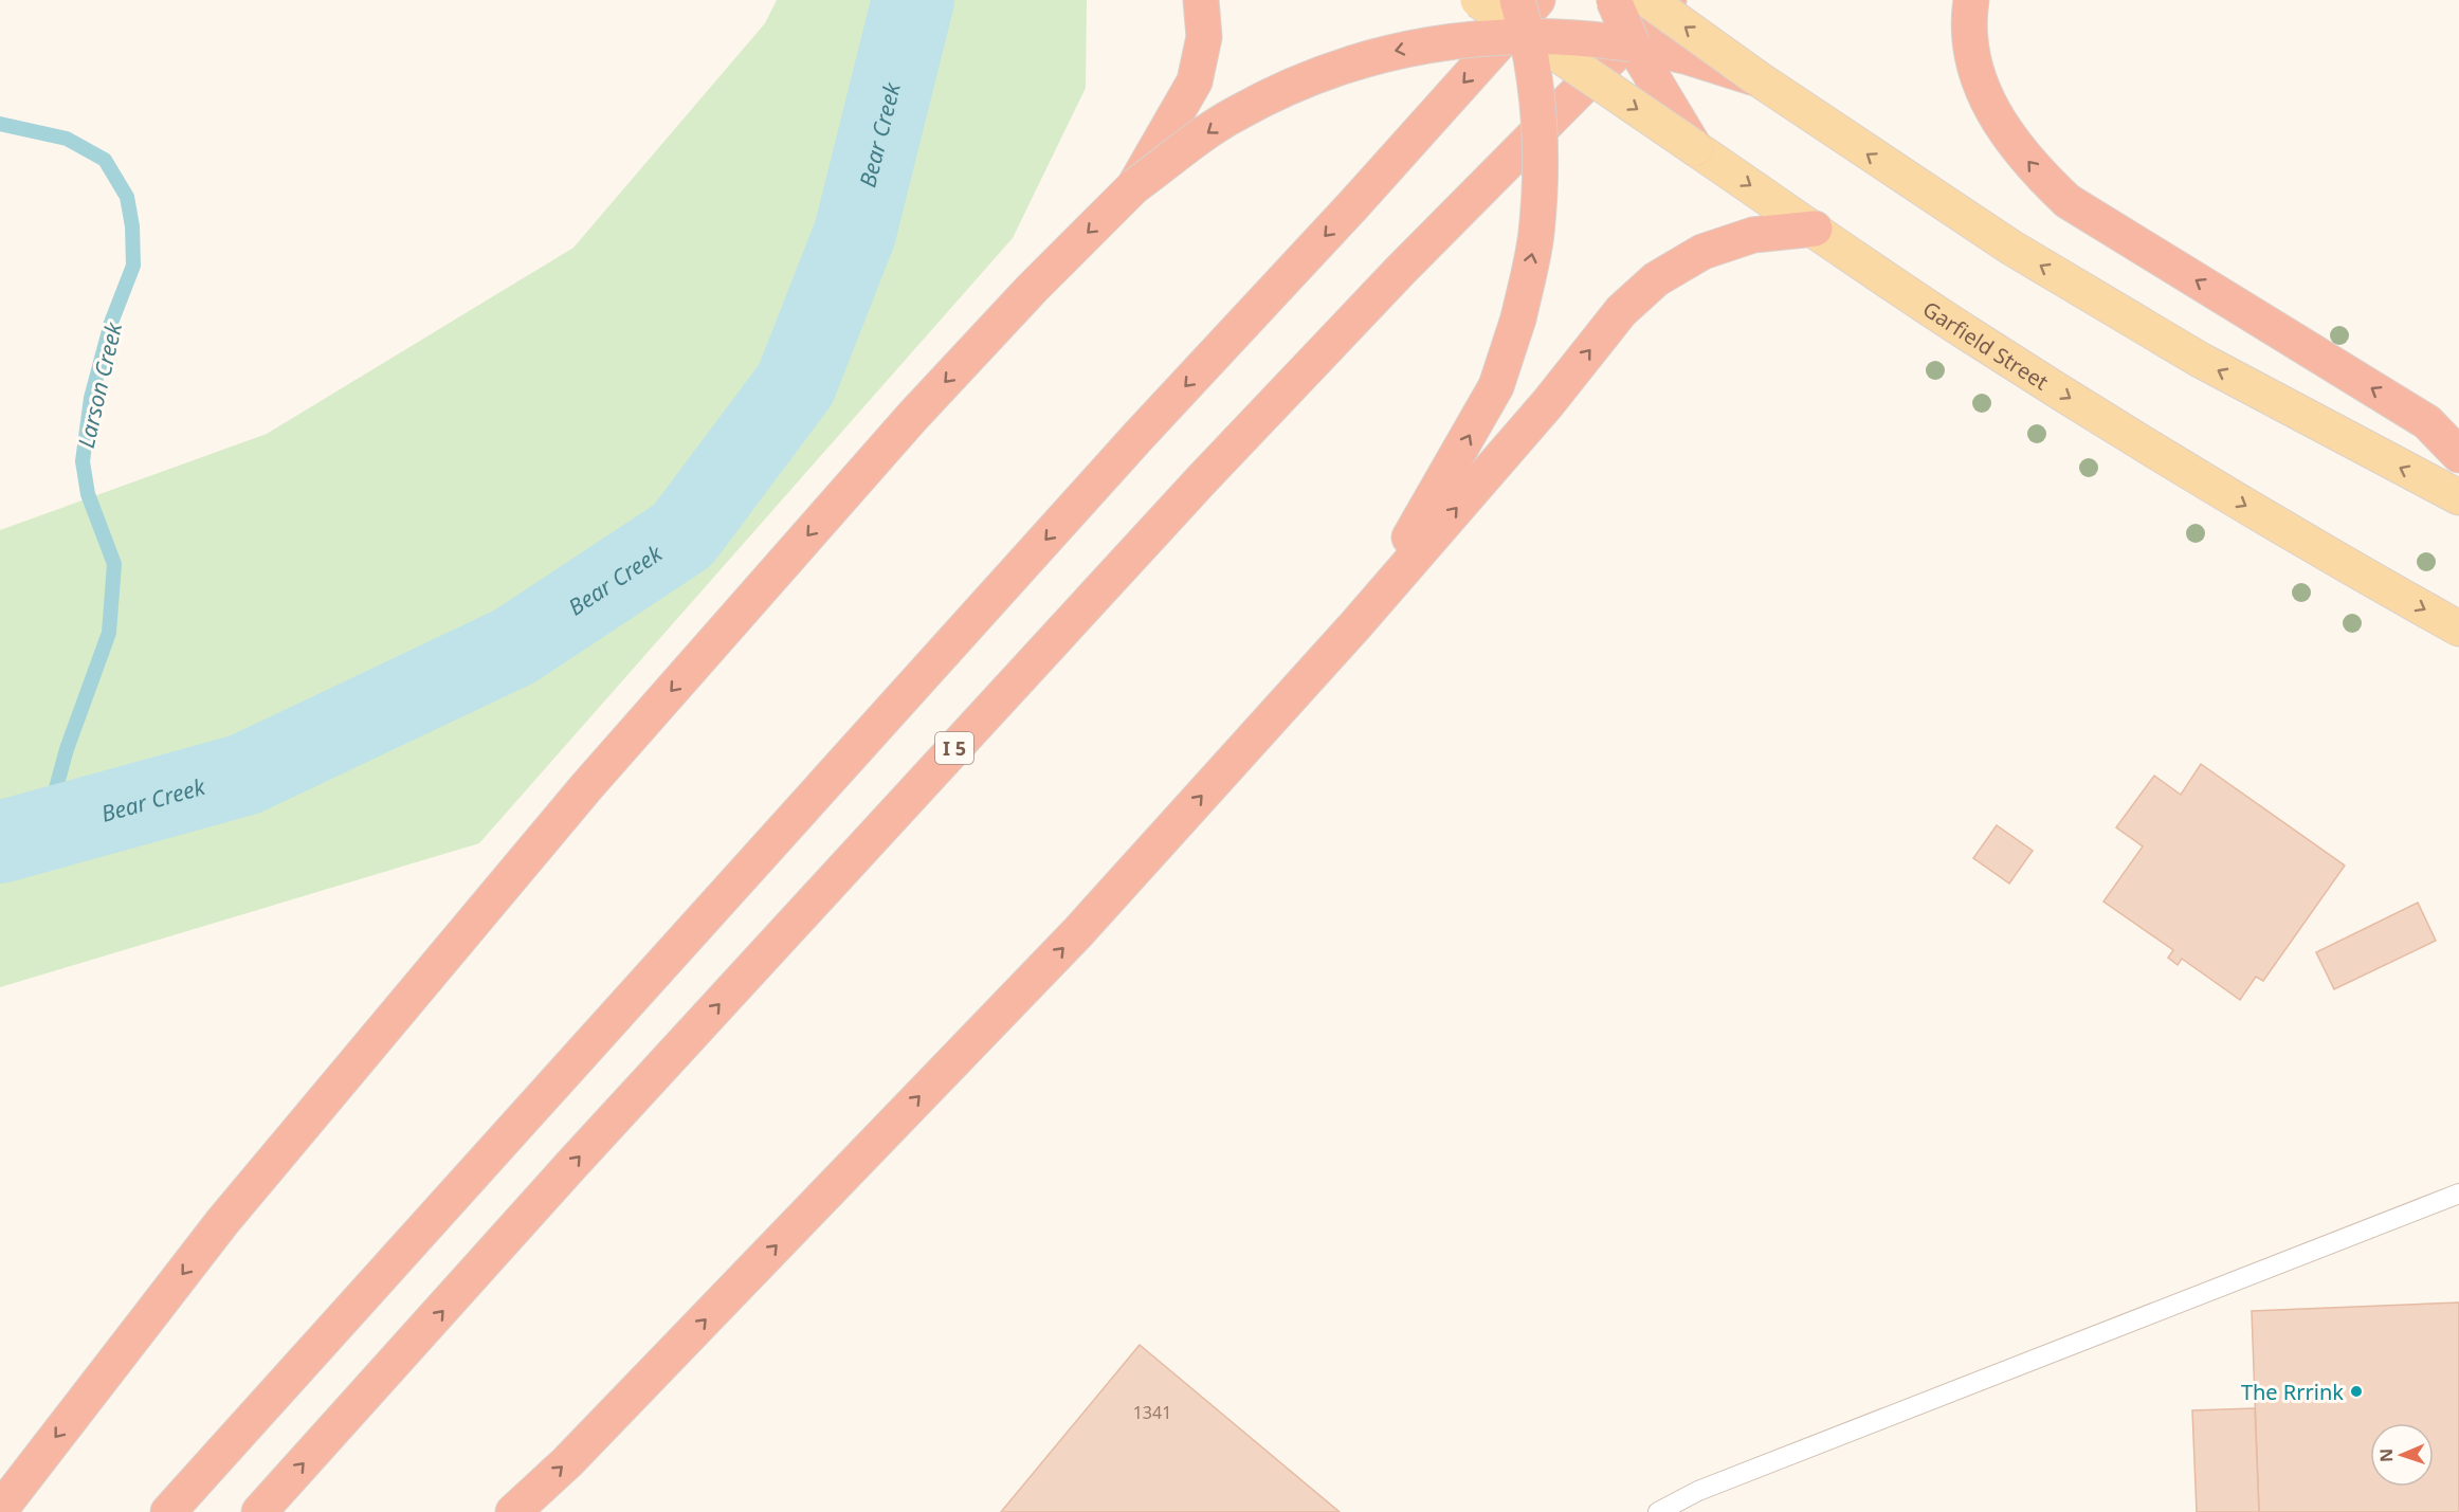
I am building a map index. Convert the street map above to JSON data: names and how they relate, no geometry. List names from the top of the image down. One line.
{"streets":{"highway":["I 5"],"main road":["Garfield Street"]},"water":["Bear Creek","Larson Creek"],"places":["The Rrrink"],"house_numbers":["1341"],"north":"left"}
